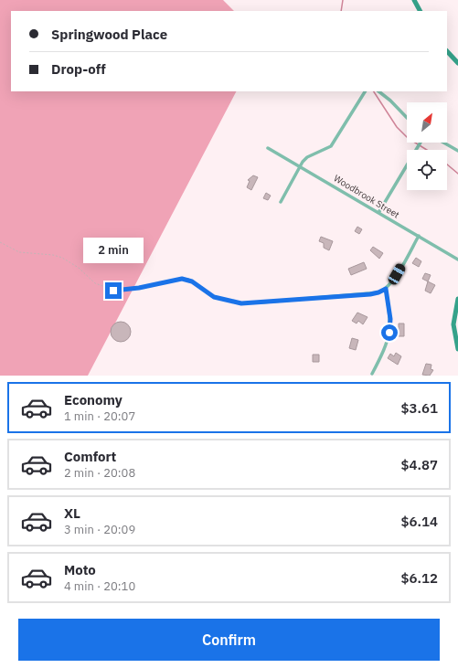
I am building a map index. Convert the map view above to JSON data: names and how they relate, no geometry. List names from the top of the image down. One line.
{"streets":{"street":["Woodbrook Street"]},"north":"top right","page":{"banner":["Springwood Place","Drop-off"],"bubble":"2 min","list":[{"name":"Economy","note":"1 min · 20:07","value":"$3.61"},{"name":"Comfort","note":"2 min · 20:08","value":"$4.87"},{"name":"XL","note":"3 min · 20:09","value":"$6.14"},{"name":"Moto","note":"4 min · 20:10","value":"$6.12"}],"buttons":"Confirm"}}
